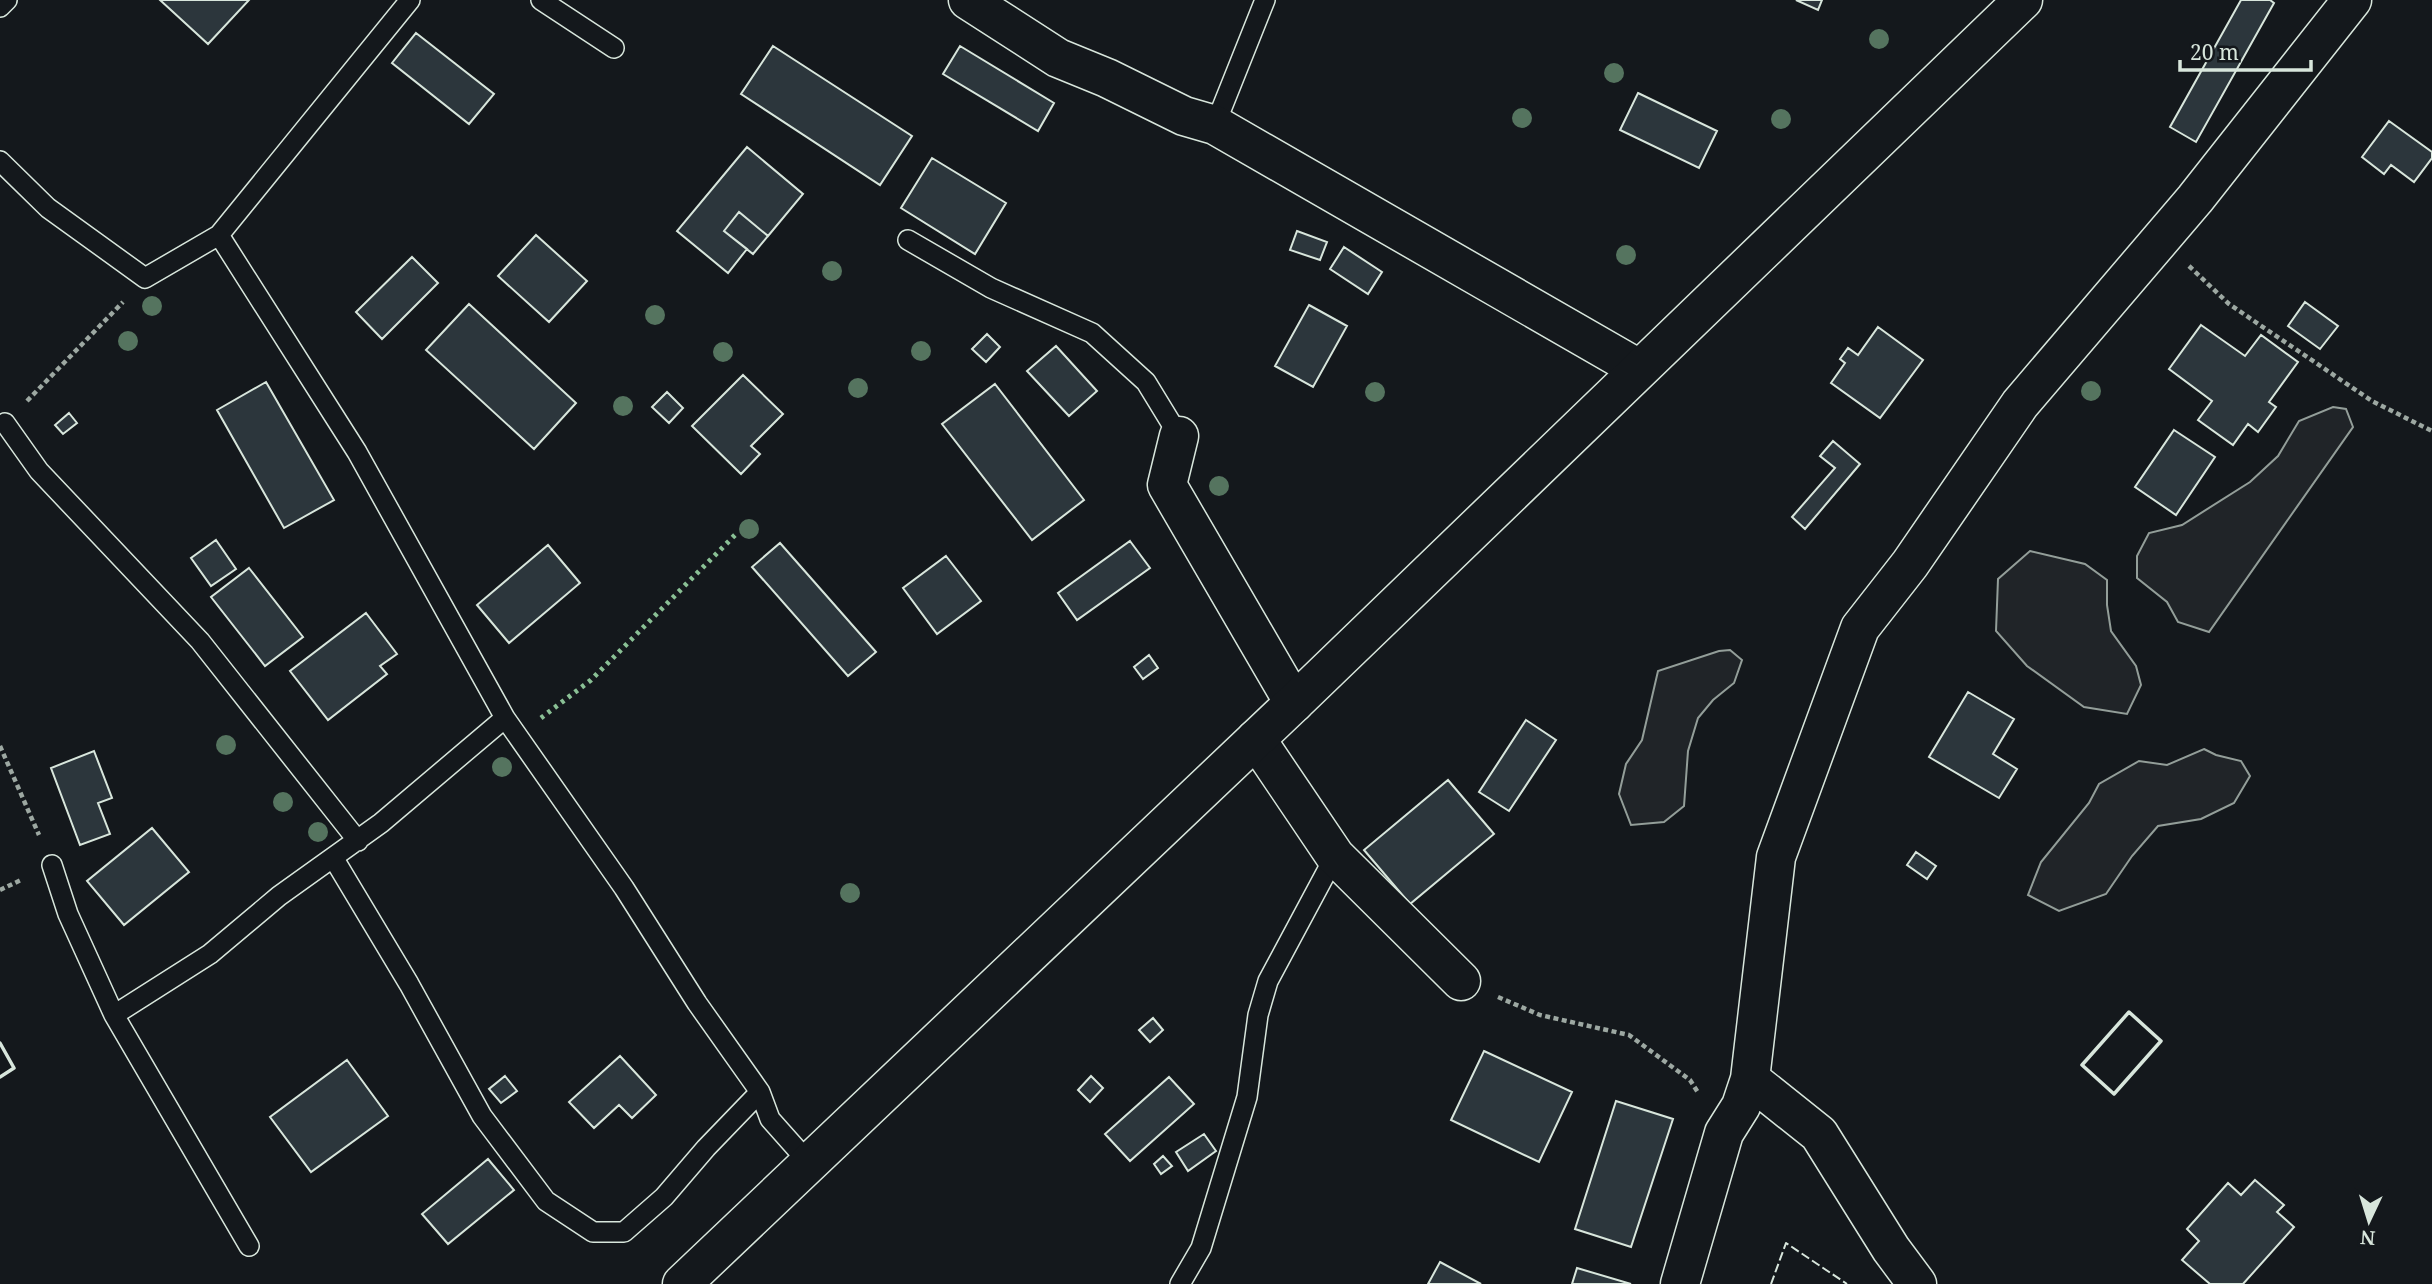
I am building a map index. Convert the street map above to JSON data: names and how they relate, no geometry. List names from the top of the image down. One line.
{"scale_bar":"20 m","north":"bottom"}
